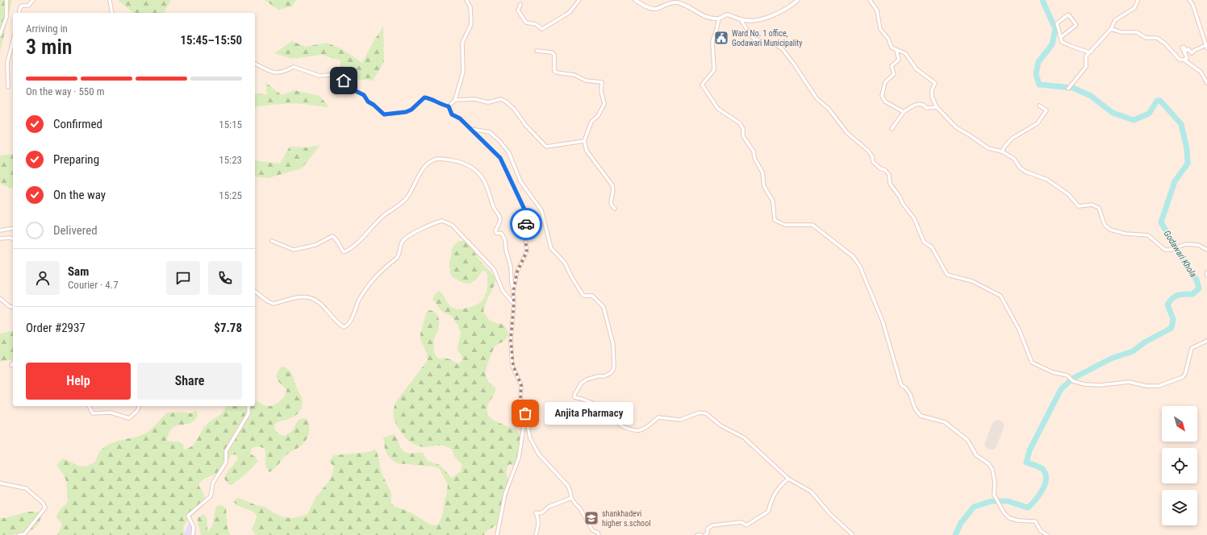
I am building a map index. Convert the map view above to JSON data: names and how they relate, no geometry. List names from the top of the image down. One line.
{"water":["Godawari Khola"],"places":{"public building":["Ward No. 1 office, Godawari Municipality"],"other":["Anjita Pharmacy"],"school or university":["shankhadevi higher s.school"]},"north":"bottom right","page":{"heading":["3 min","Arriving in","15:45–15:50"],"panel":["Sam","Courier · 4.7","Order #2937","$7.78"],"bar":"On the way · 550 m","list":[["Confirmed","15:15"],["Preparing","15:23"],["On the way","15:25"],"Delivered"],"buttons":["Help","Share"],"bubble":"Anjita Pharmacy"}}
